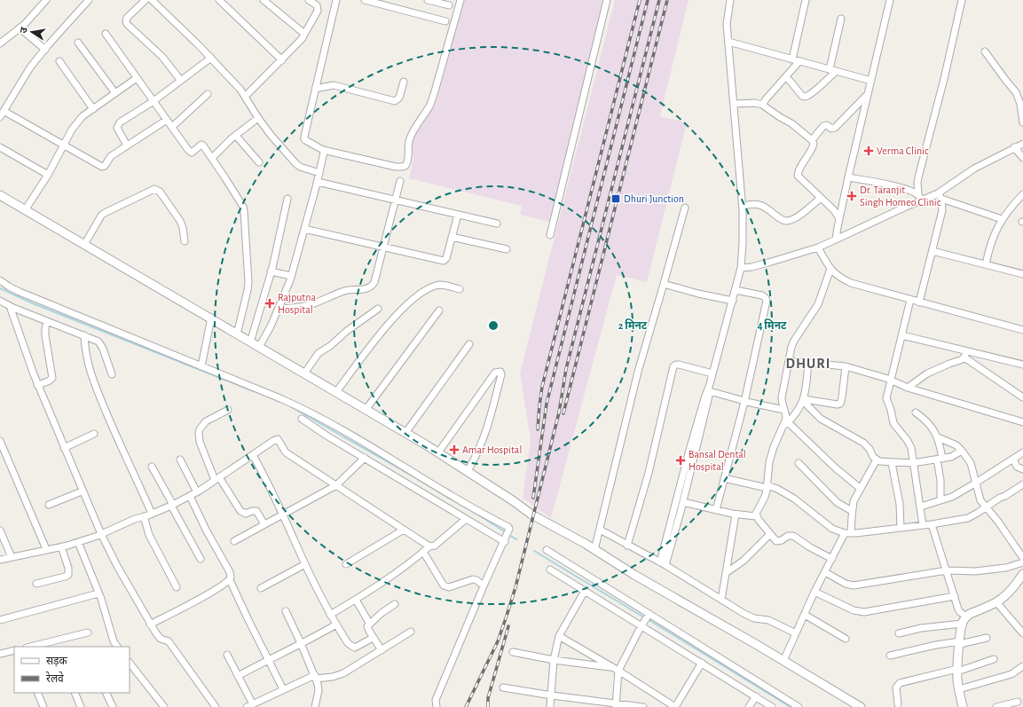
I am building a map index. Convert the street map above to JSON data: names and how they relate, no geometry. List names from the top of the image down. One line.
{"districts":["DHURI"],"places":{"health":["Verma Clinic","Dr. Taranjit Singh Homeo Clinic","Rajputna Hospital","Amar Hospital","Bansal Dental Hospital"],"transit":["Dhuri Junction"]},"legend":["सड़क","रेलवे"],"north":"left","rings":["2 मिनट","4 मिनट"]}
